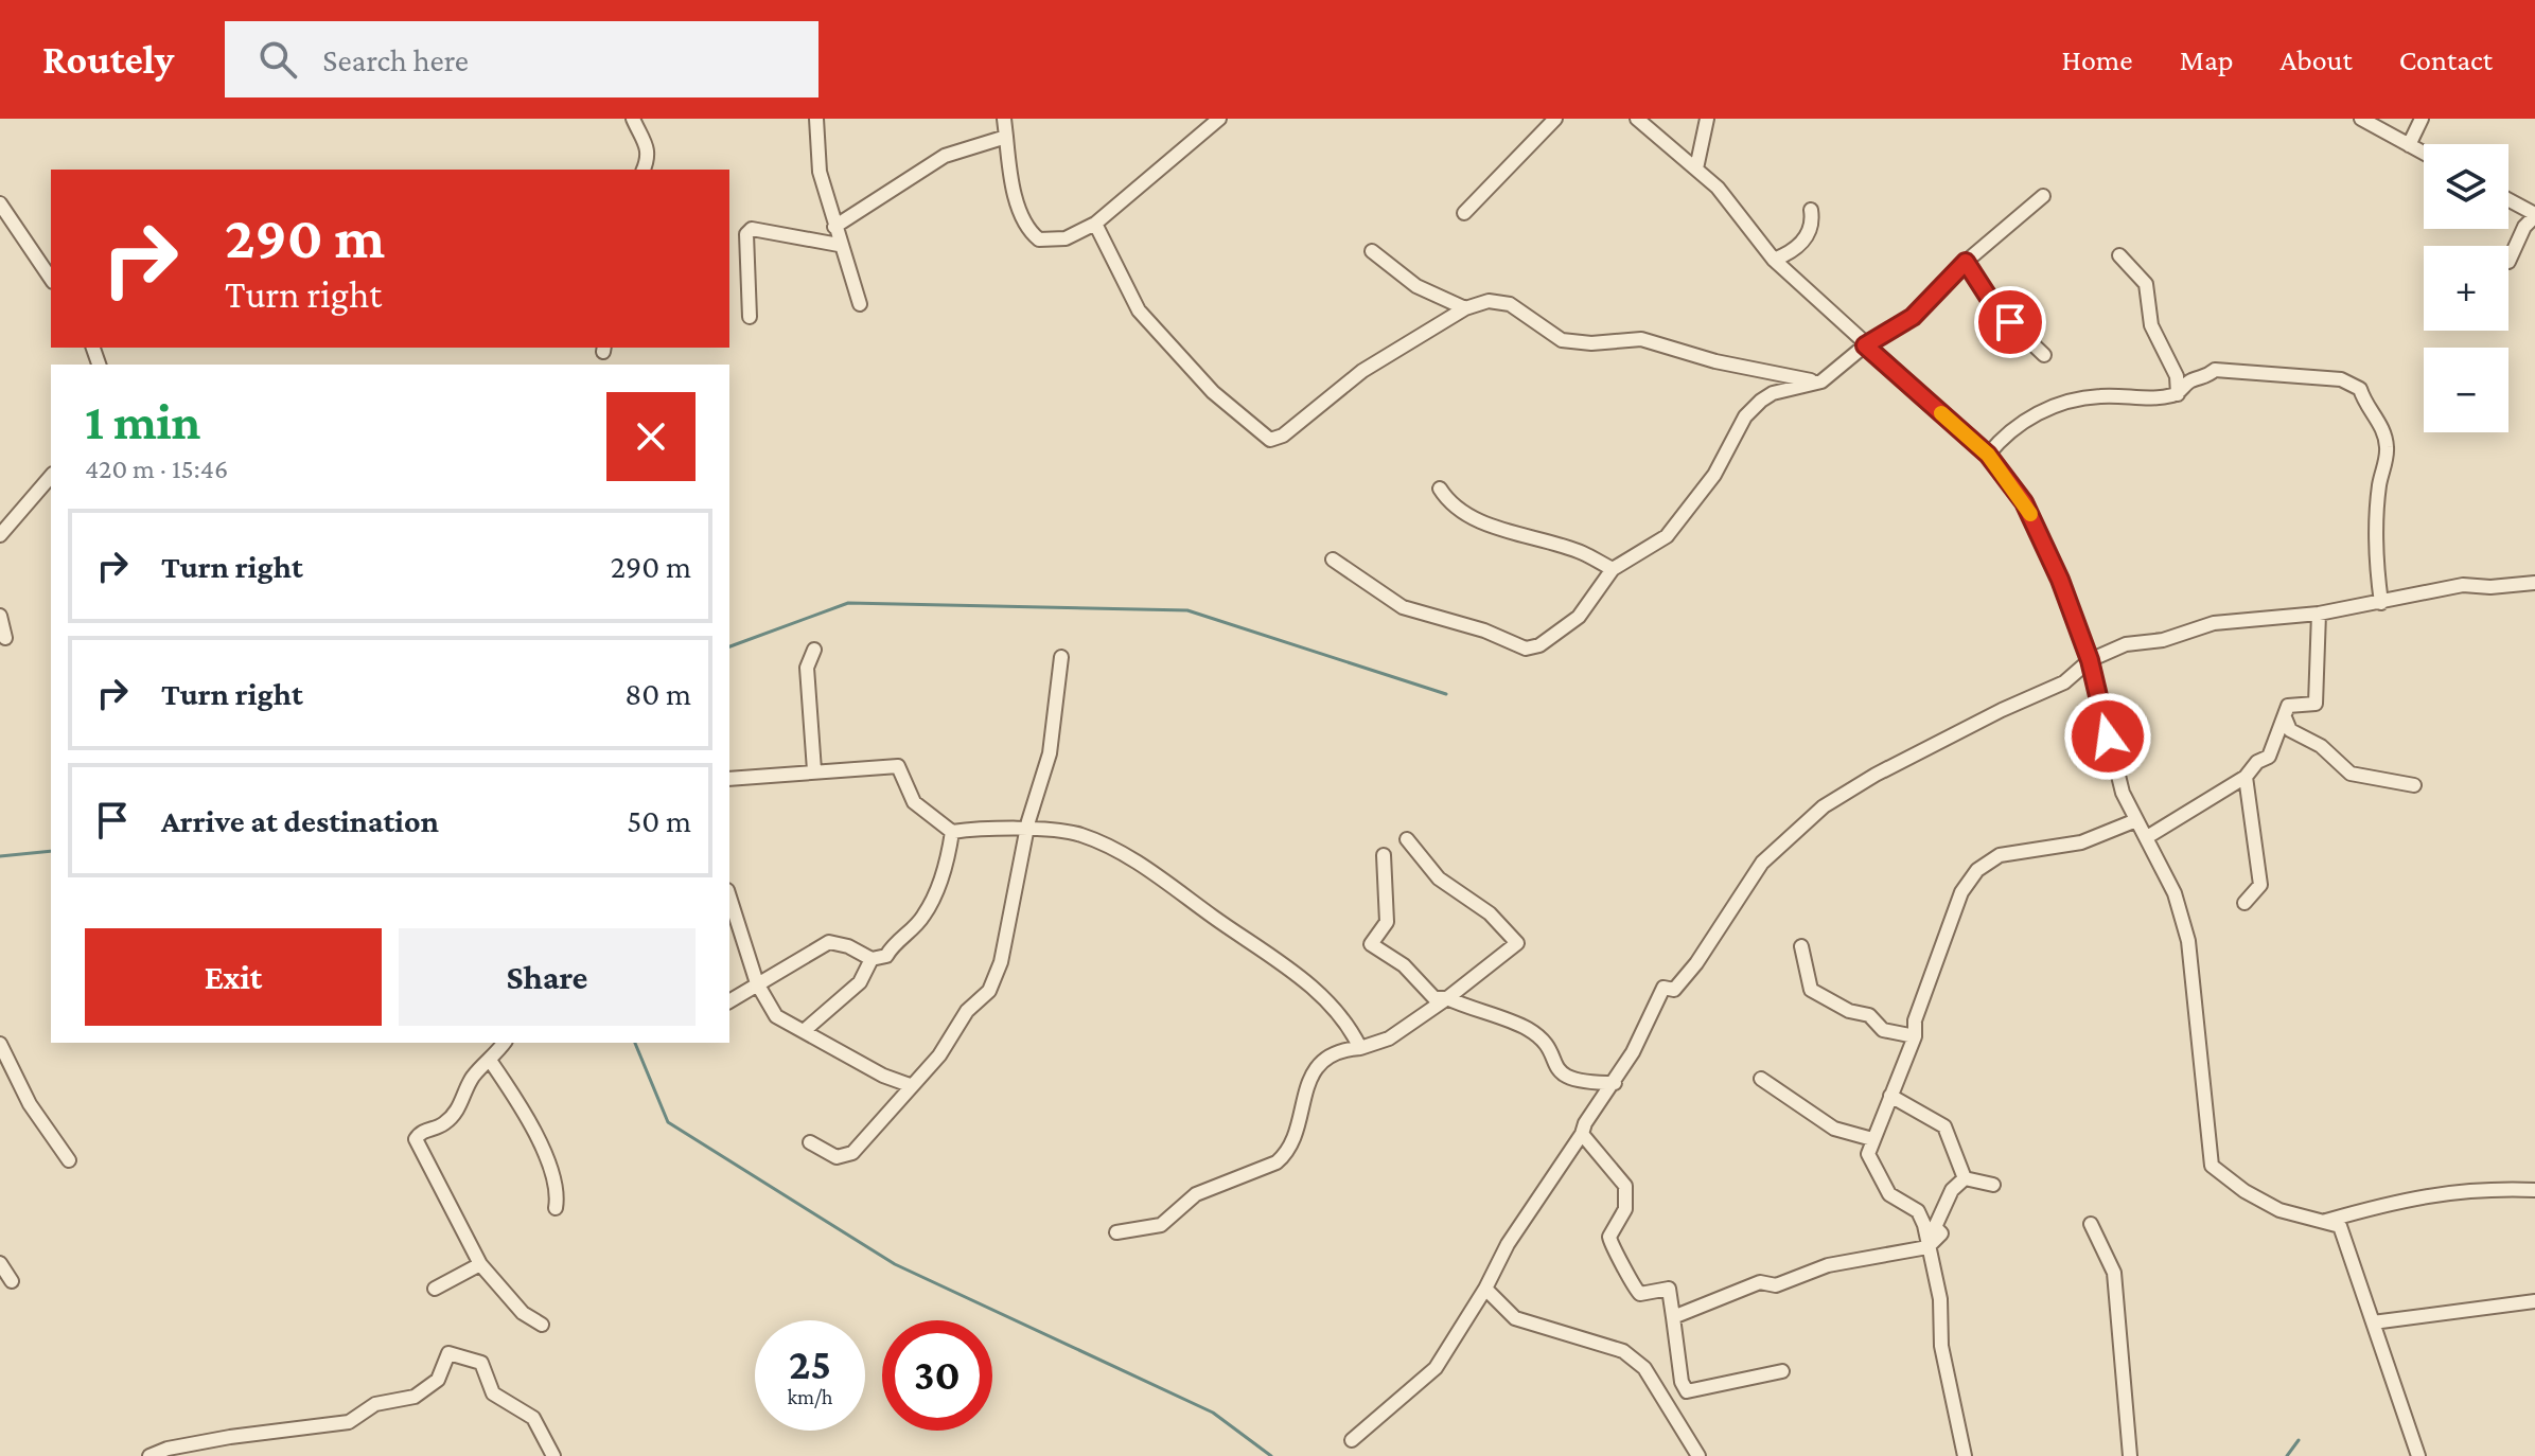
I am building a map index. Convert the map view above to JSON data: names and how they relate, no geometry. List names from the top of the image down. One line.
{"page":{"header":"Routely","search":"Search here","nav":["Home","Map","About","Contact"],"map_buttons":["+","−"],"turn":["290 m","Turn right"],"heading":["1 min","420 m · 15:46"],"list":[{"name":"Turn right","value":"290 m"},{"name":"Turn right","value":"80 m"},{"name":"Arrive at destination","value":"50 m"}],"buttons":["Exit","Share"],"speed":"25 km/h","limit":"30"}}
